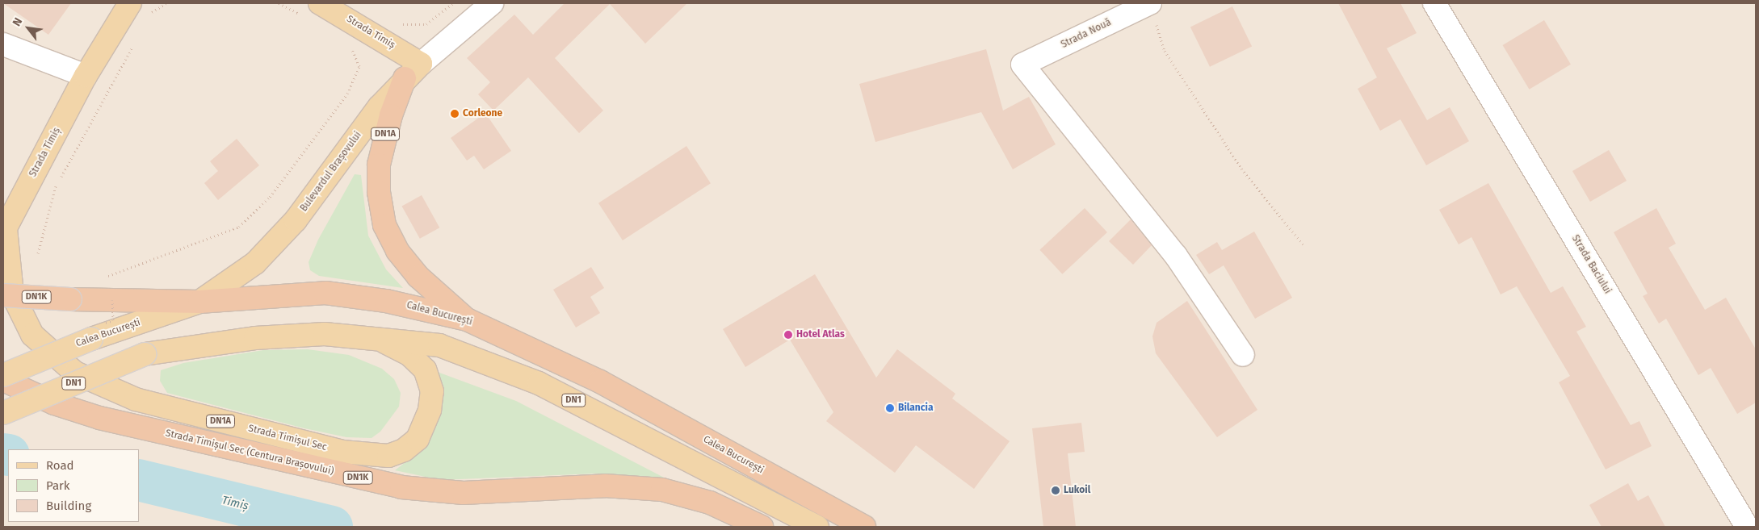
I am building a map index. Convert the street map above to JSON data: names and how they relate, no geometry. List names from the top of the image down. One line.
{"streets":{"highway":["DN1A","DN1K","Calea București","Strada Timișul Sec (Centura Brașovului)"],"main road":["Strada Timiș","Bulevardul Brașovului","DN1","Strada Timișul Sec"],"street":["Strada Nouă","Strada Baciului"]},"crossings":[["Strada Timiș","Bulevardul Brașovului"],["Strada Timiș","Strada Timișul Sec"],["DN1A","Bulevardul Brașovului"],["DN1A","Calea București"],["Bulevardul Brașovului","DN1K"],["Bulevardul Brașovului","Calea București"],["DN1K","Calea București"],["DN1K","Strada Timișul Sec"],["Calea București","Strada Timișul Sec (Centura Brașovului)"],["DN1","Strada Timișul Sec"]],"water":["Timiș"],"places":["Corleone","Hotel Atlas","Bilancia","Lukoil"],"legend":["Road","Park","Building"],"north":"top left"}
